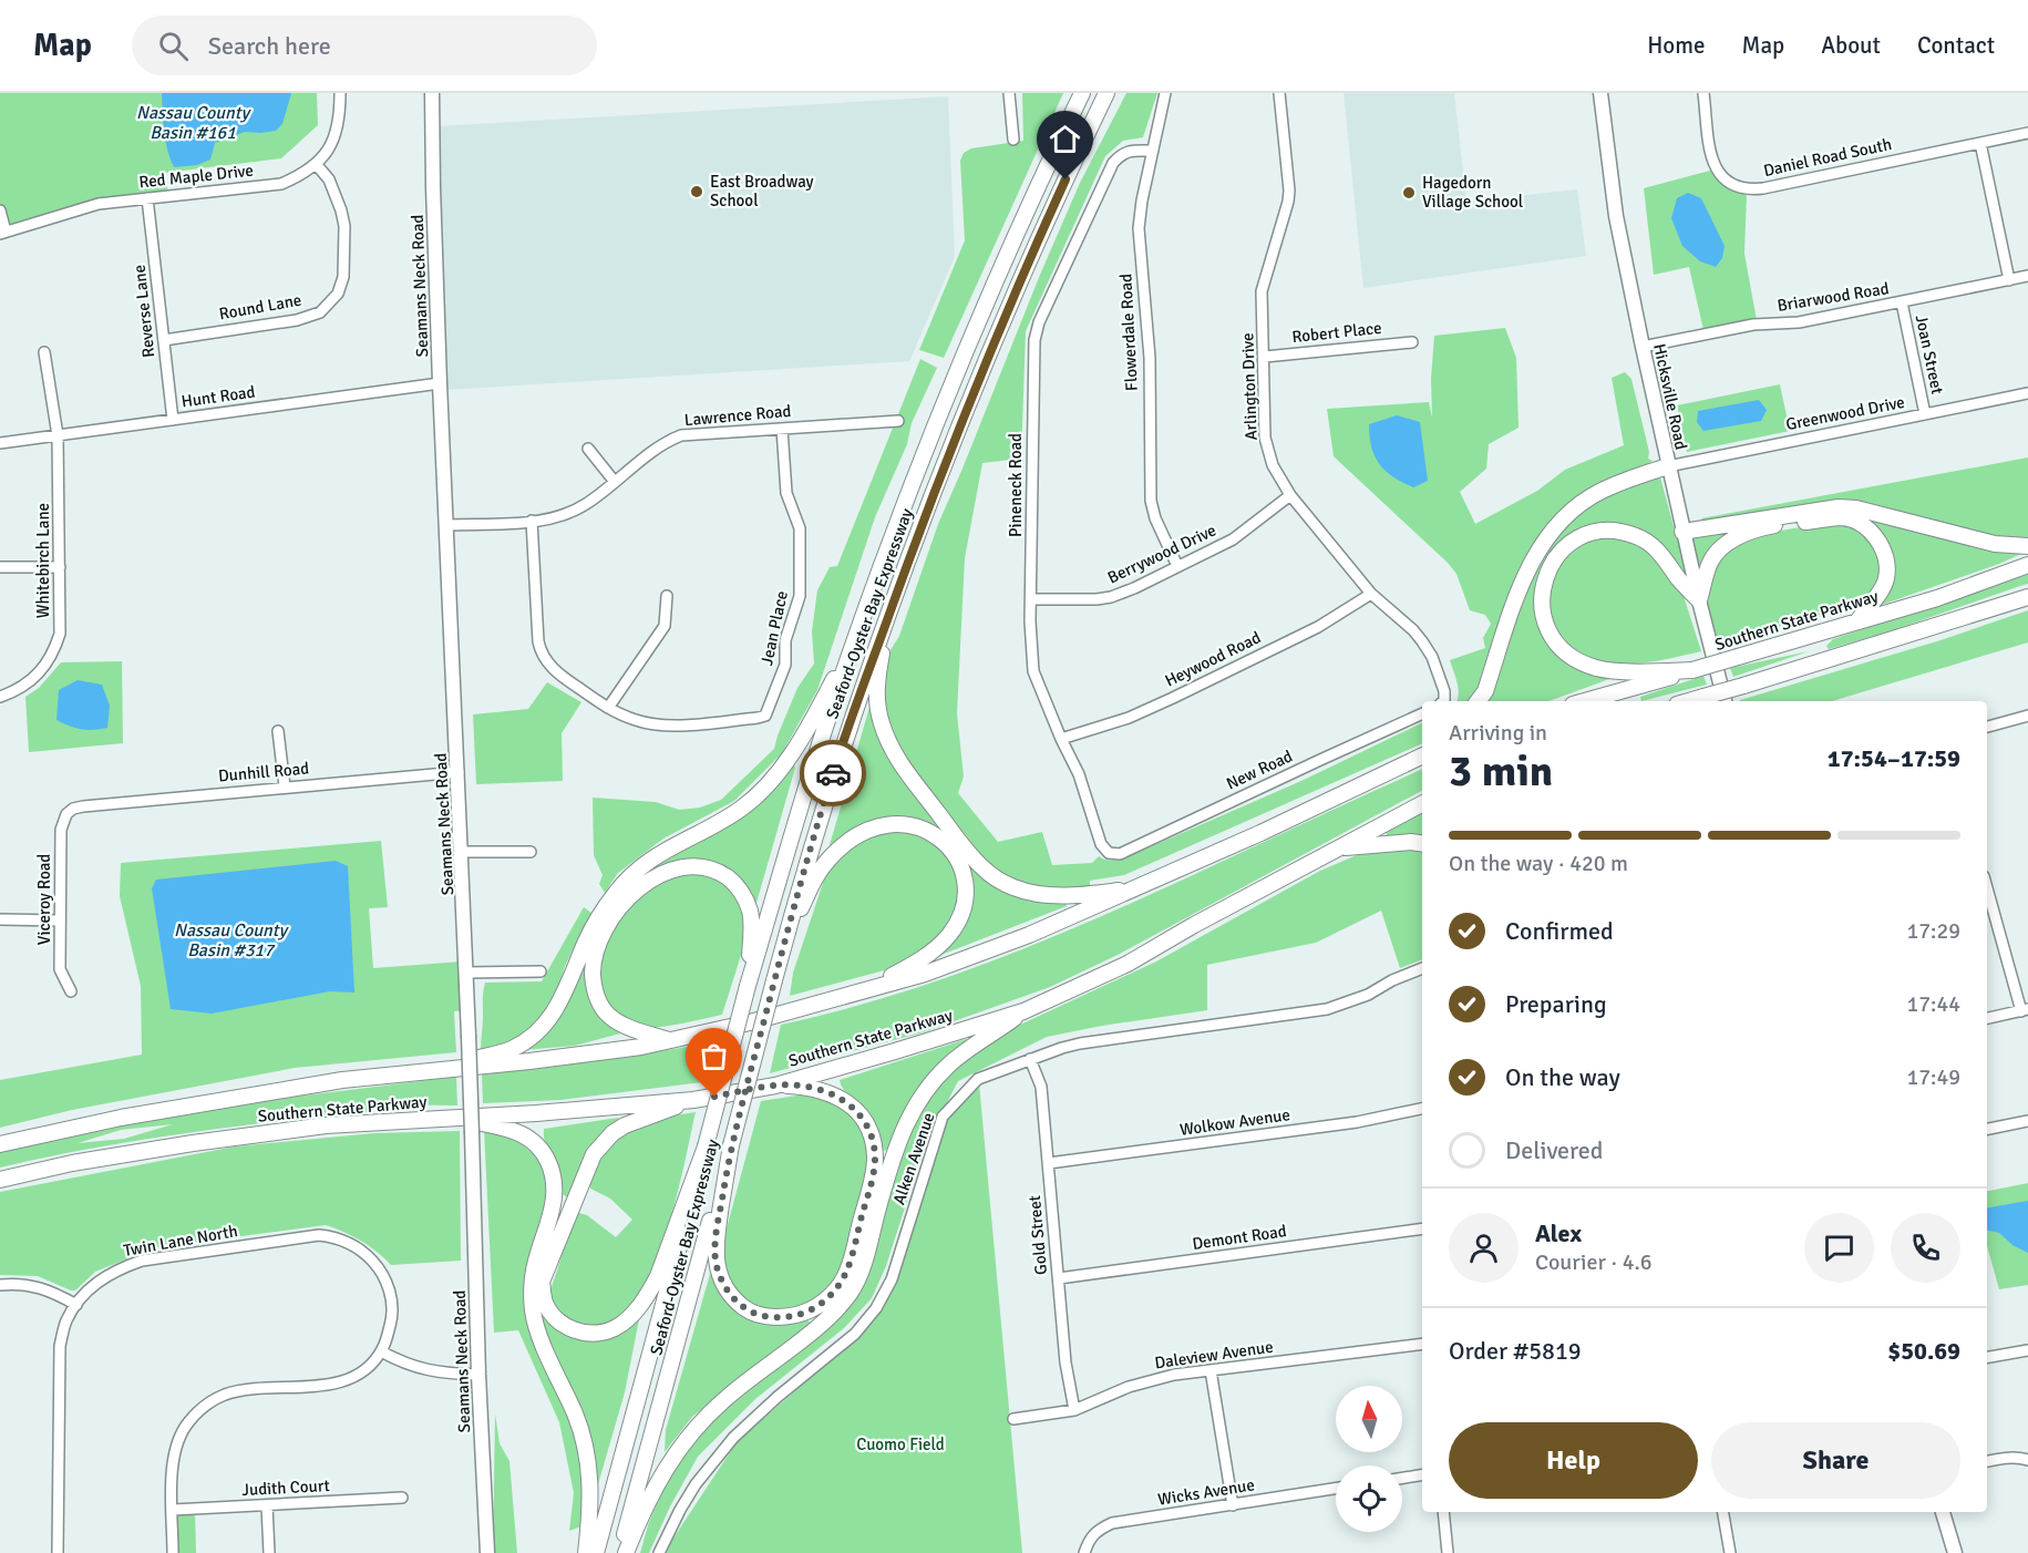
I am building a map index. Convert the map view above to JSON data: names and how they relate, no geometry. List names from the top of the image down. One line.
{"streets":{"highway":["Seaford-Oyster Bay Expressway","Southern State Parkway"],"main road":["Seamans Neck Road","Hicksville Road"],"street":["Daniel Road South","Red Maple Drive","Briarwood Road","Round Lane","Reverse Lane","Flowerdale Road","Robert Place","Joan Street","Arlington Drive","Hunt Road","Greenwood Drive","Lawrence Road","Pineneck Road","Berrywood Drive","Whitebirch Lane","Jean Place","Heywood Road","New Road","Dunhill Road","Viceroy Road","Wolkow Avenue","Alken Avenue","Gold Street","Demont Road","Twin Lane North","Daleview Avenue","Judith Court","Wicks Avenue"]},"crossings":[["Red Maple Drive","Round Lane"],["Red Maple Drive","Reverse Lane"],["Seamans Neck Road","Hunt Road"],["Seamans Neck Road","Lawrence Road"],["Seamans Neck Road","Dunhill Road"],["Briarwood Road","Joan Street"],["Briarwood Road","Hicksville Road"],["Round Lane","Reverse Lane"],["Reverse Lane","Hunt Road"],["Flowerdale Road","Pineneck Road"],["Flowerdale Road","Berrywood Drive"],["Robert Place","Arlington Drive"],["Joan Street","Greenwood Drive"],["Arlington Drive","Berrywood Drive"],["Arlington Drive","Heywood Road"],["Hunt Road","Whitebirch Lane"],["Hicksville Road","Greenwood Drive"],["Lawrence Road","Jean Place"],["Pineneck Road","Berrywood Drive"],["Pineneck Road","Heywood Road"],["Pineneck Road","New Road"],["Dunhill Road","Viceroy Road"],["Wolkow Avenue","Gold Street"],["Alken Avenue","Gold Street"],["Gold Street","Demont Road"],["Gold Street","Daleview Avenue"]],"water":["Nassau County Basin #161","Nassau County Basin #317"],"parks":["Cuomo Field"],"places":["East Broadway School","Hagedorn Village School"],"north":"top","page":{"header":"Map","search":"Search here","nav":["Home","Map","About","Contact"],"heading":["3 min","Arriving in","17:54–17:59"],"panel":["Alex","Courier · 4.6","Order #5819","$50.69"],"bar":"On the way · 420 m","list":[["Confirmed","17:29"],["Preparing","17:44"],["On the way","17:49"],"Delivered"],"buttons":["Help","Share"]}}
